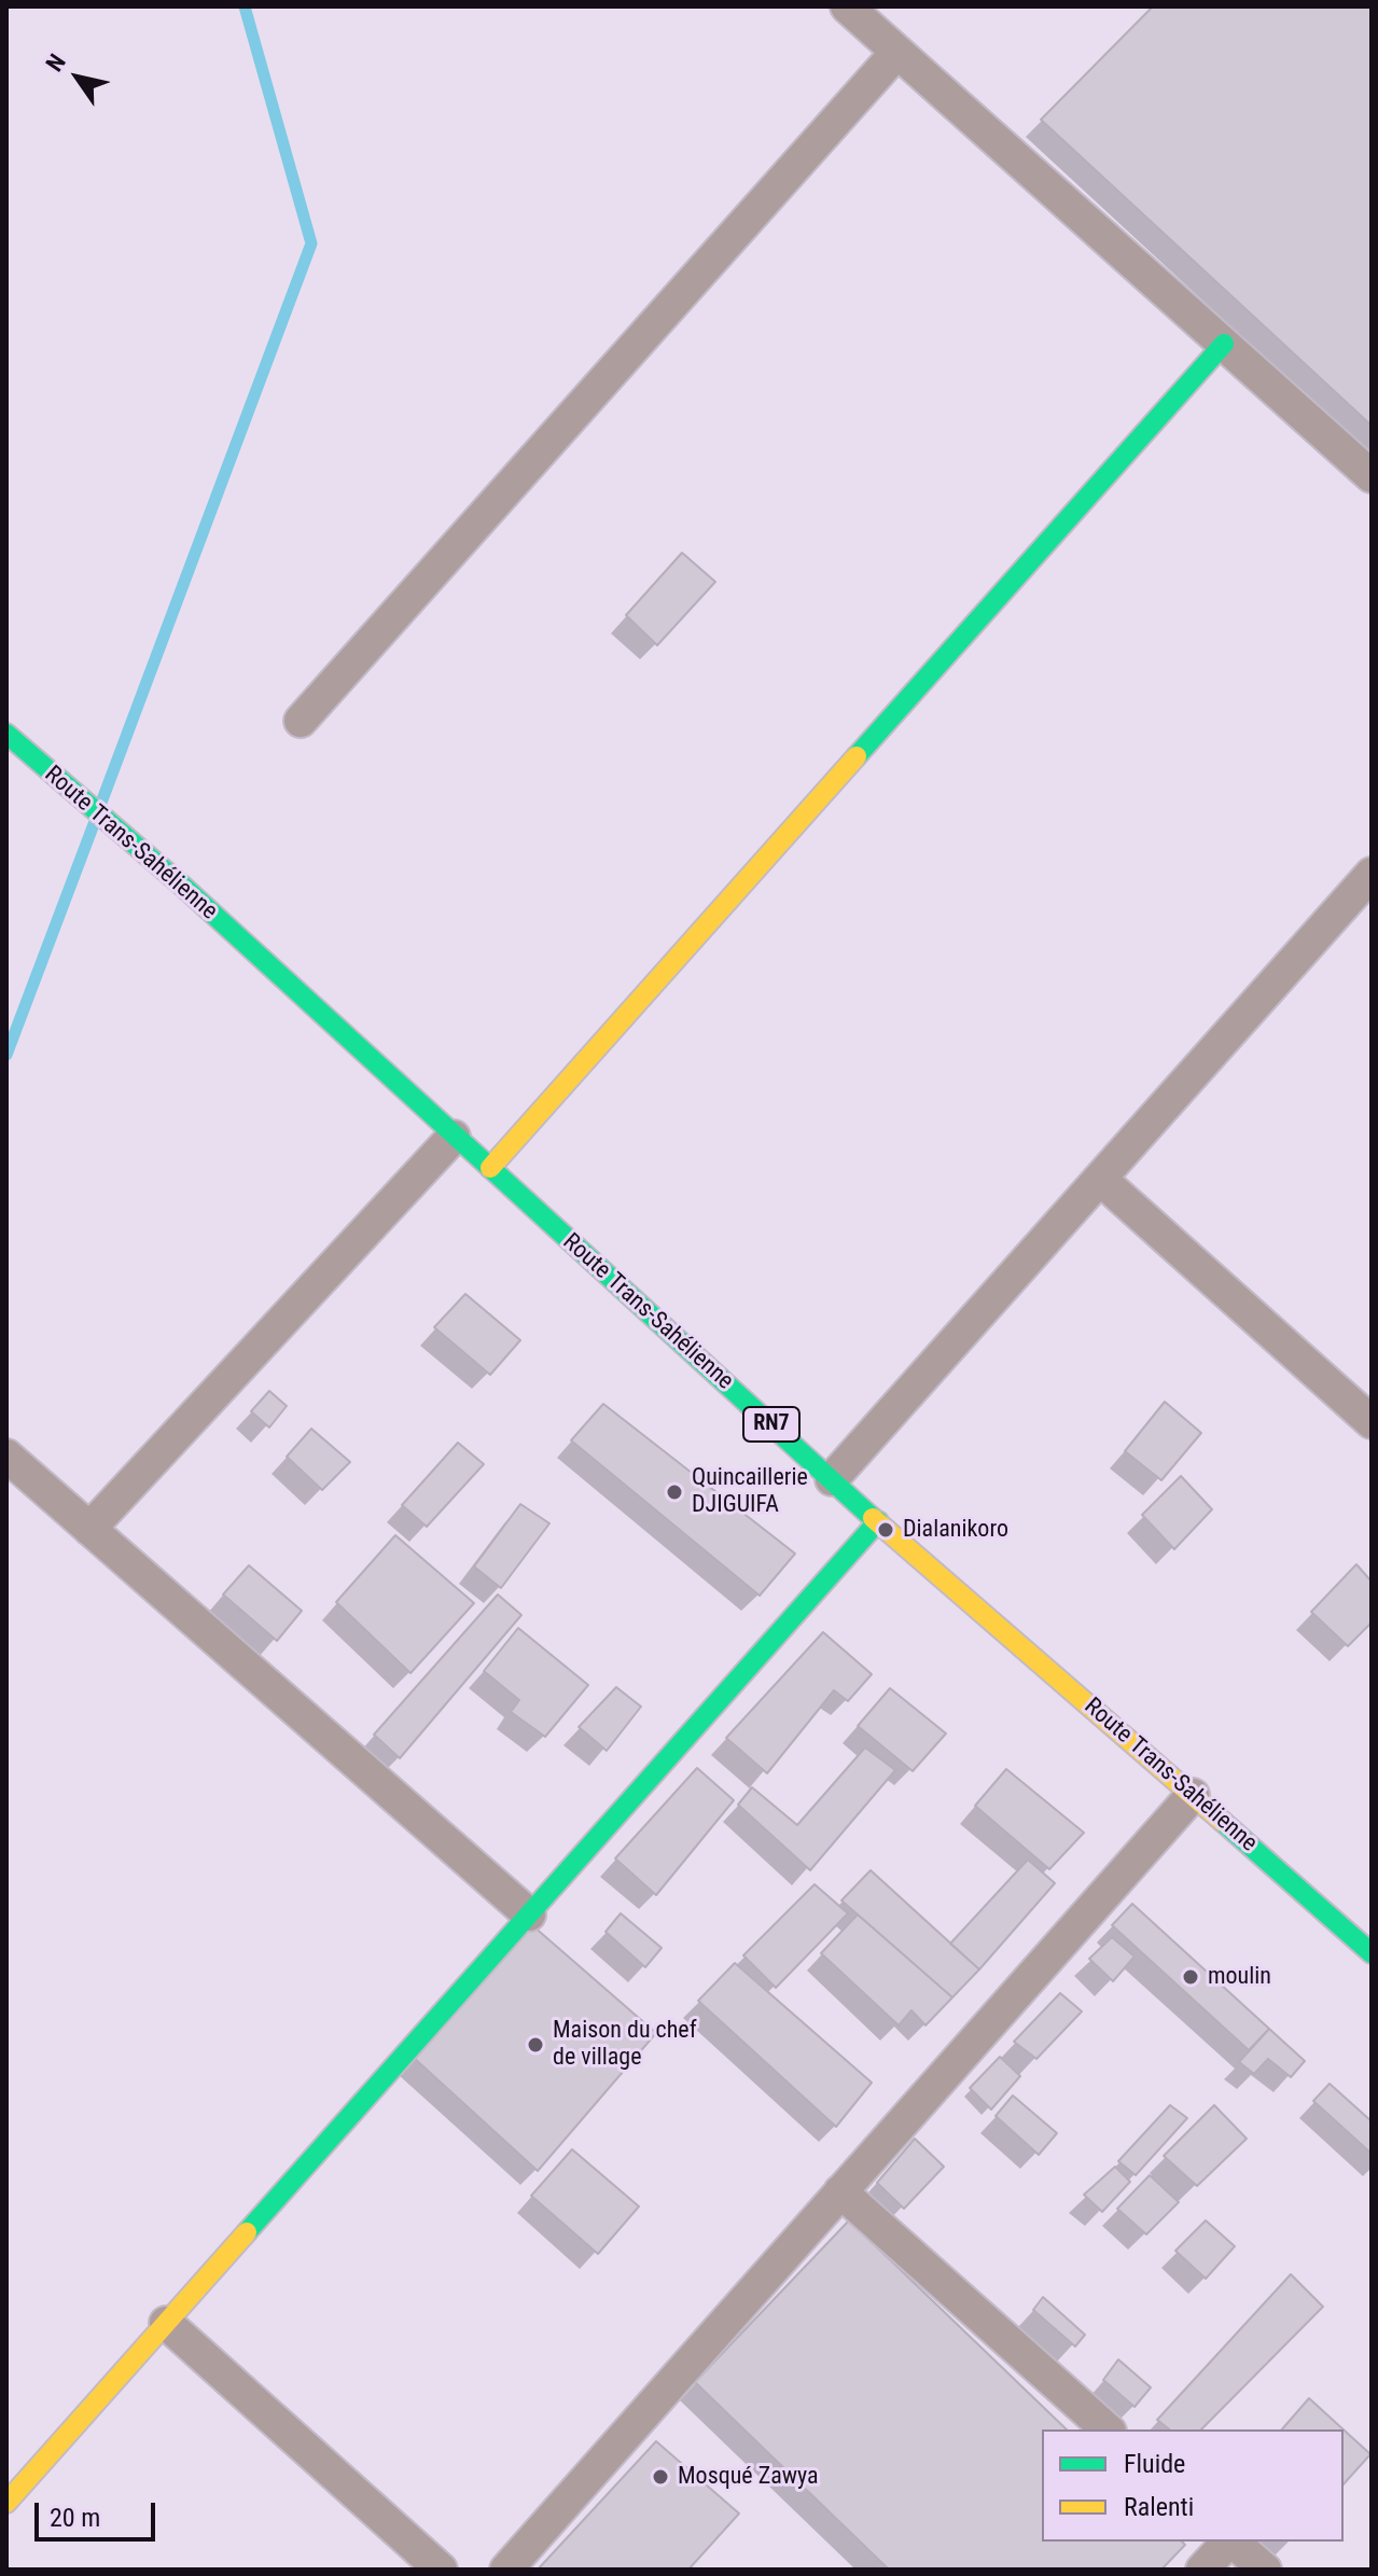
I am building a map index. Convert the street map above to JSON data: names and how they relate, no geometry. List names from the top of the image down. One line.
{"streets":{"main road":["Route Trans-Sahélienne","RN7"]},"places":["Quincaillerie DJIGUIFA","Dialanikoro","moulin","Maison du chef de village","Mosqué Zawya"],"legend":["Fluide","Ralenti"],"scale_bar":"20 m","north":"top left"}
